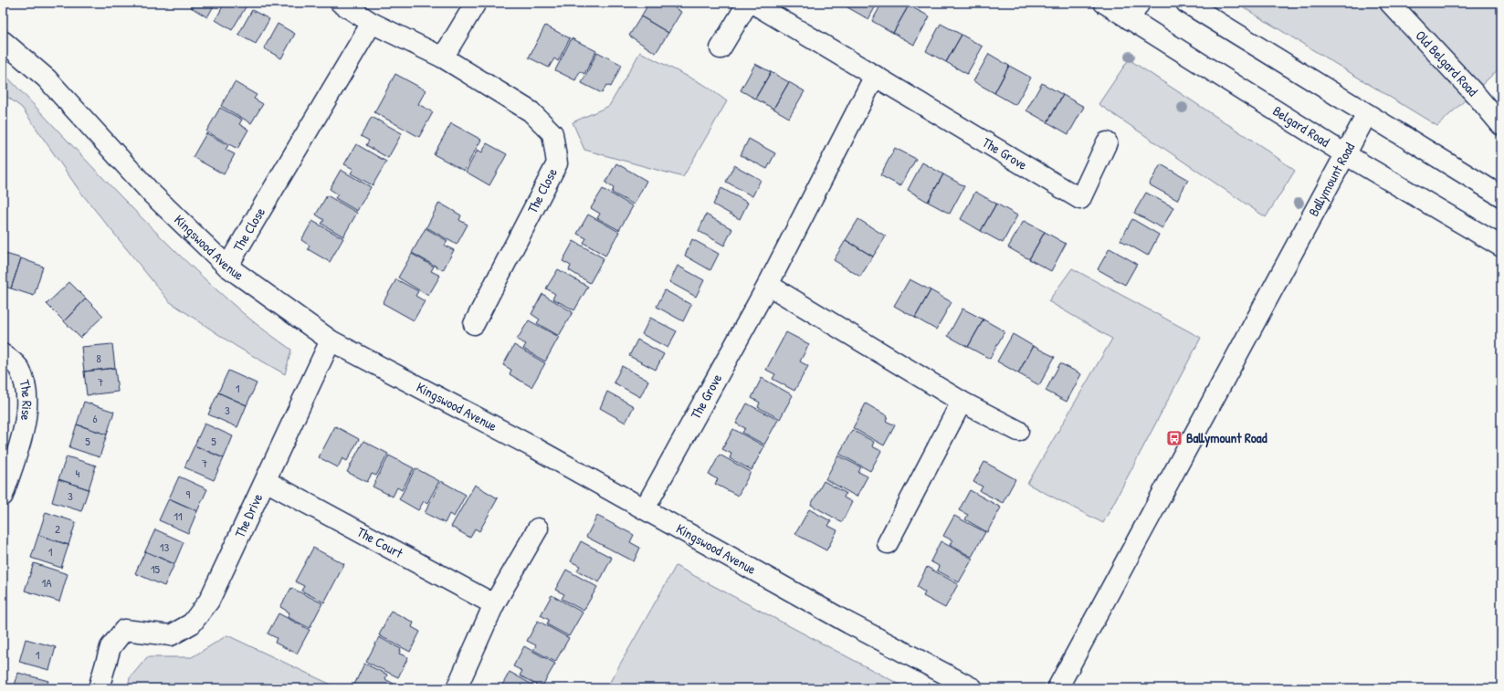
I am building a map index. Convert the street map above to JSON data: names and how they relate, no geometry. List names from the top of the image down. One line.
{"streets":{"street":["Old Belgard Road","Belgard Road","The Grove","Ballymount Road","The Close","Kingswood Avenue","The Rise","The Drive","The Court"]},"crossings":[["Belgard Road","Ballymount Road"],["The Grove","Kingswood Avenue"],["The Close","Kingswood Avenue"],["Kingswood Avenue","The Drive"],["The Drive","The Court"]],"places":{"bus stop":["Ballymount Road"]},"house_numbers":["8","7","1","3","6","5","5","7","4","9","3","11","2","13","1","15","1A","1"]}
